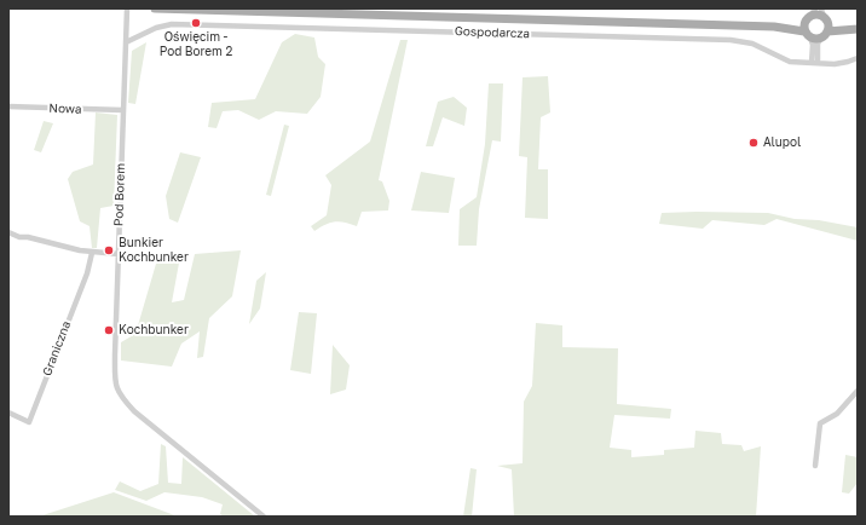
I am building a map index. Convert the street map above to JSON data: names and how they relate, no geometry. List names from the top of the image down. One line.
{"streets":{"street":["Gospodarcza","Nowa","Pod Borem","Graniczna"]},"crossings":[["Gospodarcza","Pod Borem"],["Nowa","Pod Borem"]],"places":["Oświęcim - Pod Borem 2","Alupol","Bunkier Kochbunker","Kochbunker"]}
